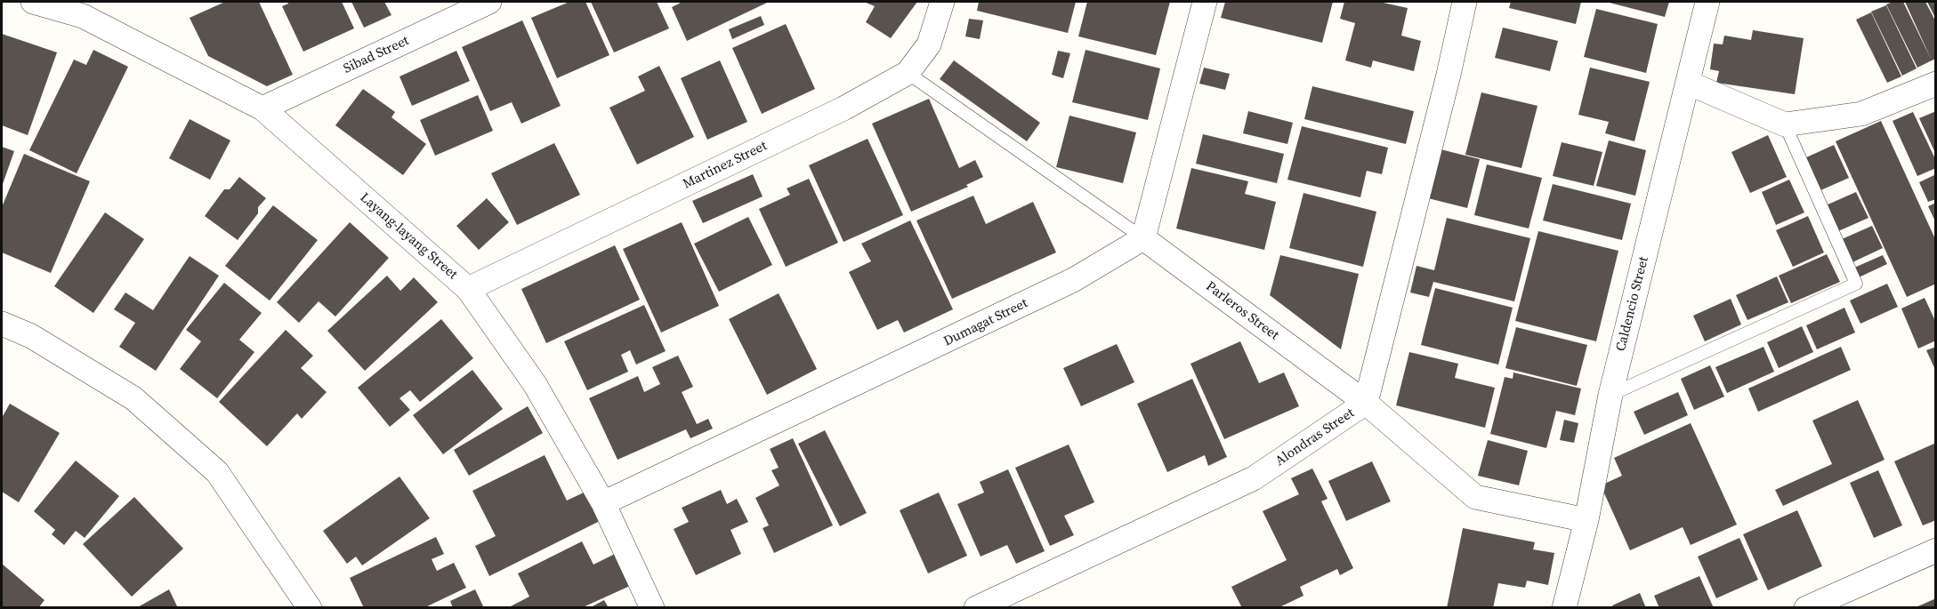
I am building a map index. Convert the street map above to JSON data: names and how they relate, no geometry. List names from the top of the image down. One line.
{"streets":{"street":["Sibad Street","Martinez Street","Layang-layang Street","Caldencio Street","Parleros Street","Dumagat Street","Alondras Street"]},"crossings":[["Sibad Street","Layang-layang Street"],["Martinez Street","Layang-layang Street"],["Martinez Street","Parleros Street"],["Layang-layang Street","Dumagat Street"],["Caldencio Street","Parleros Street"],["Parleros Street","Dumagat Street"],["Parleros Street","Alondras Street"]]}
